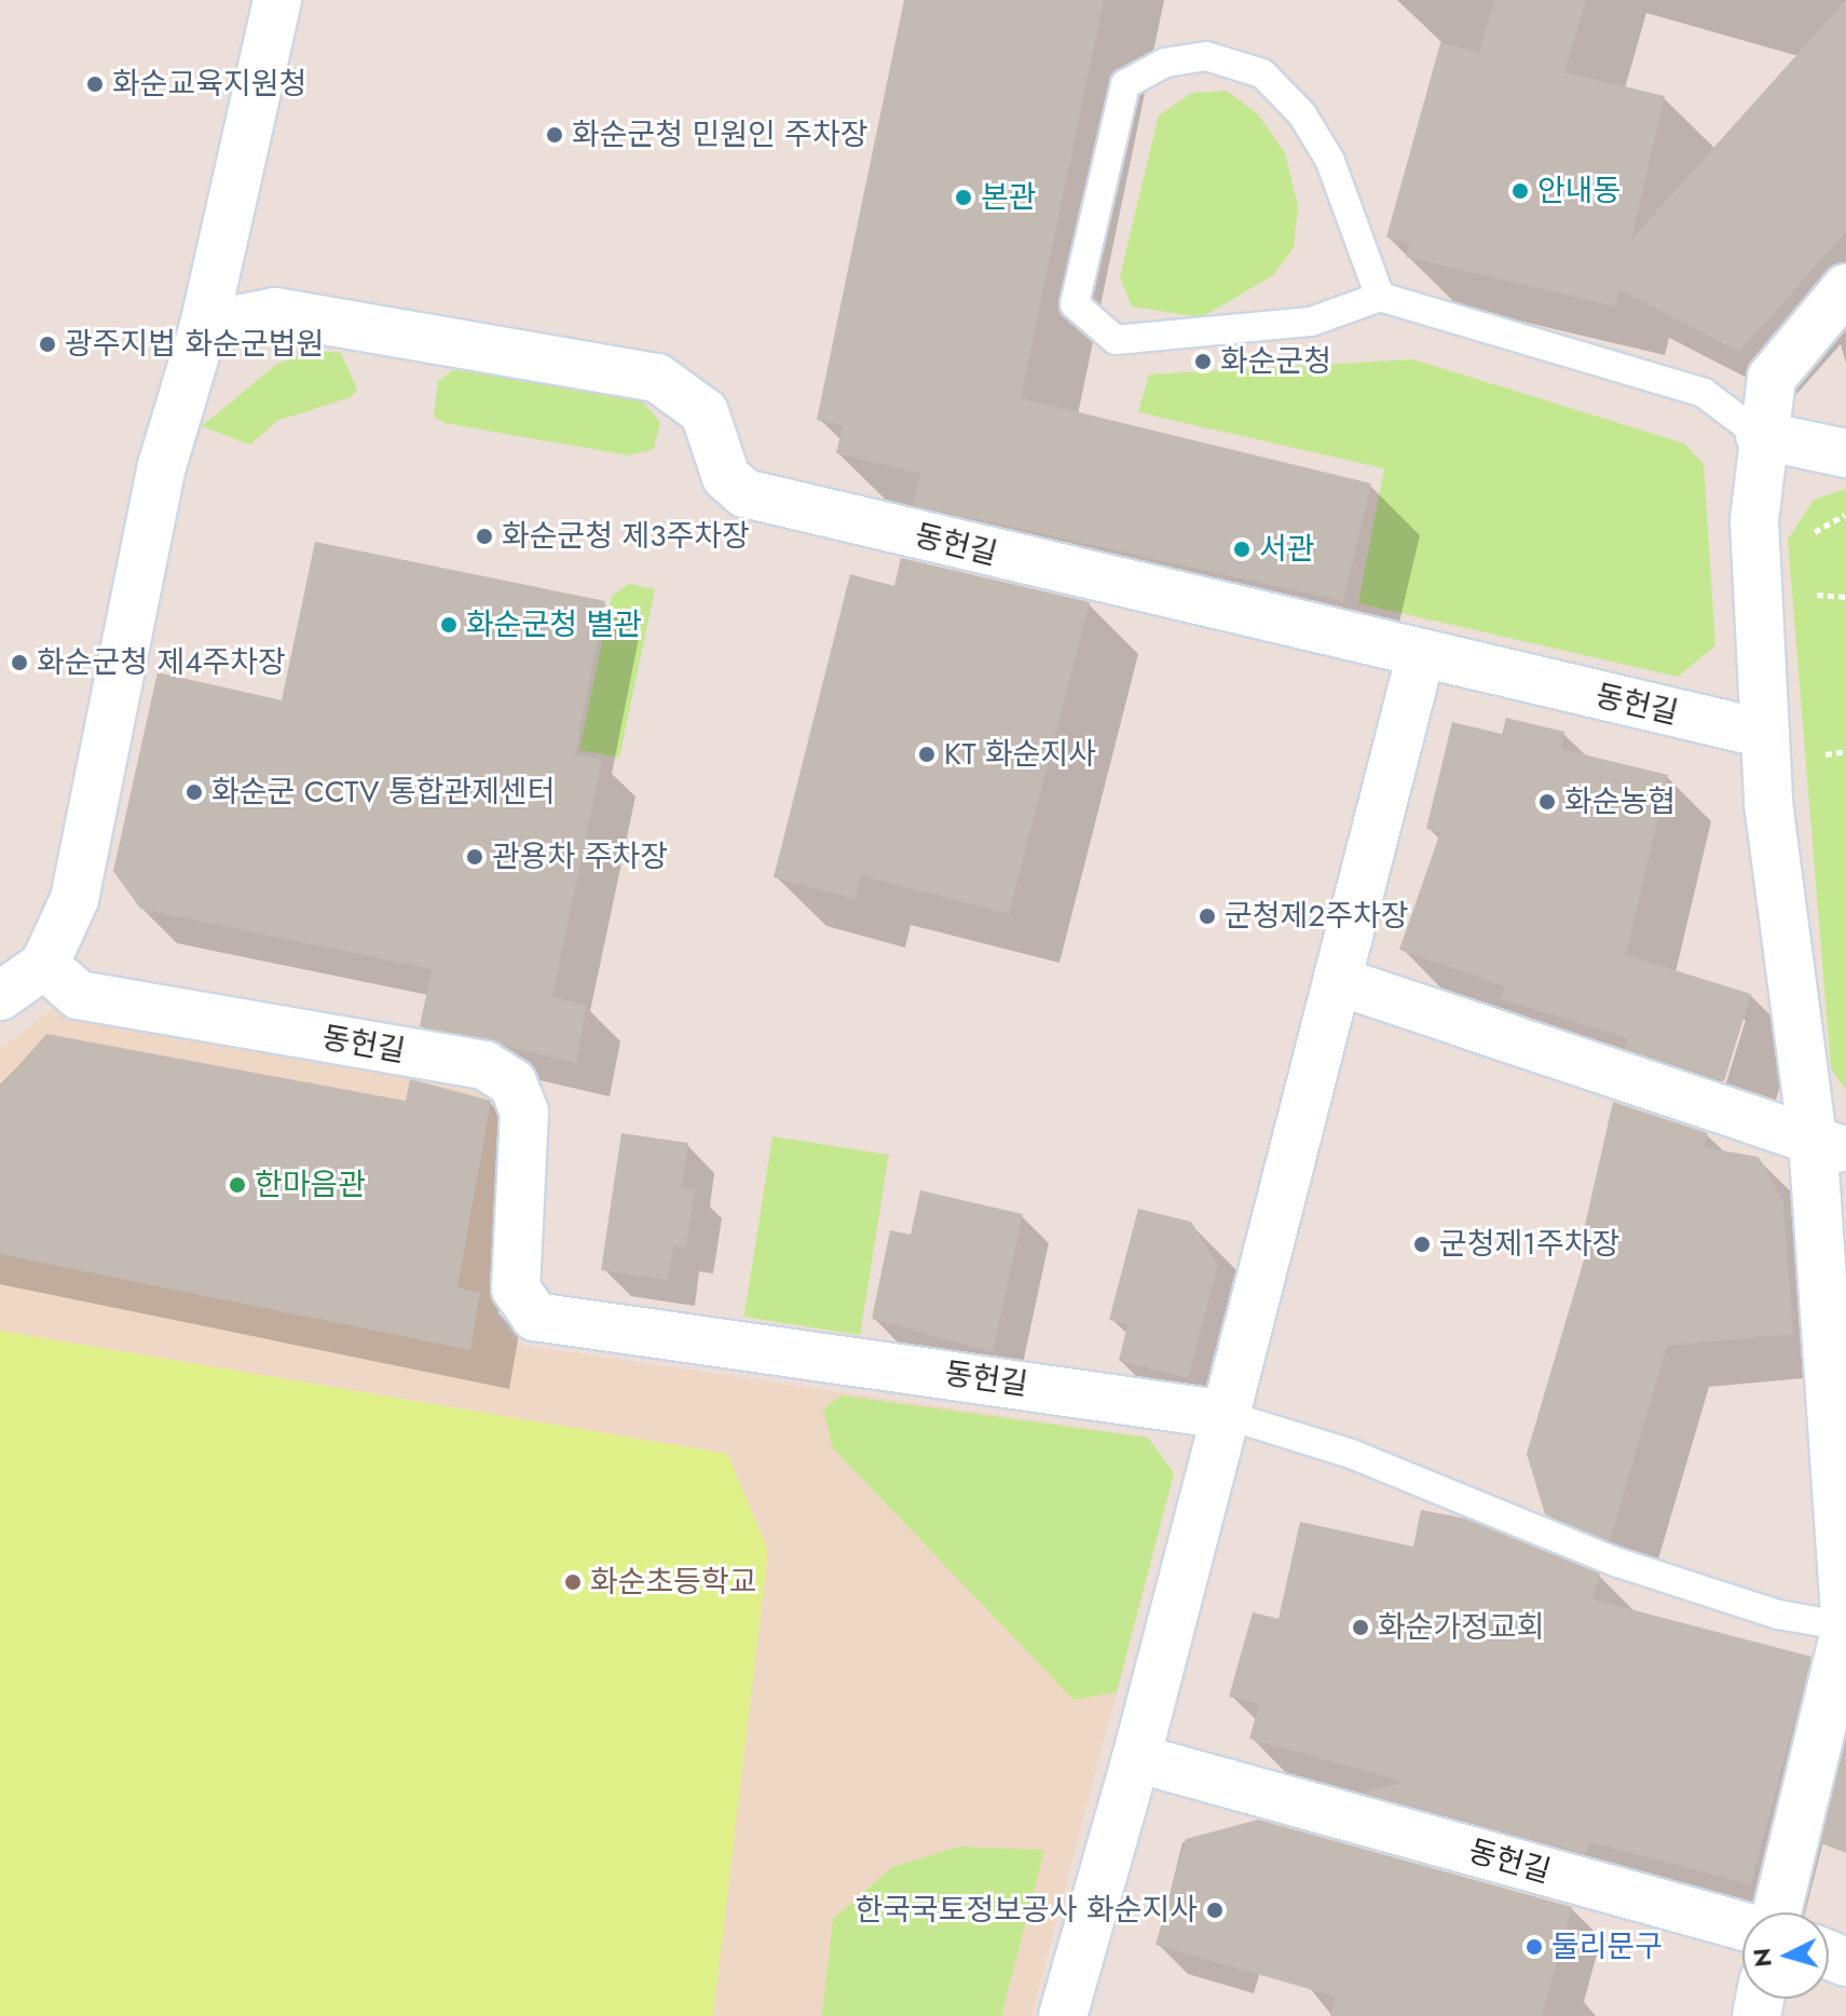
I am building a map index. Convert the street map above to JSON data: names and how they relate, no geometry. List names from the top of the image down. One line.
{"streets":{"street":["동헌길"]},"places":["화순교육지원청","화순군청 민원인 주차장","안내동","본관","광주지법 화순군법원","화순군청","화순군청 제3주차장","서관","화순군청 별관","화순군청 제4주차장","KT 화순지사","화순군 CCTV 통합관제센터","화순농협","관용차 주차장","군청제2주차장","한마음관","군청제1주차장","화순초등학교","화순가정교회","한국국토정보공사 화순지사","둘리문구"],"north":"left"}
